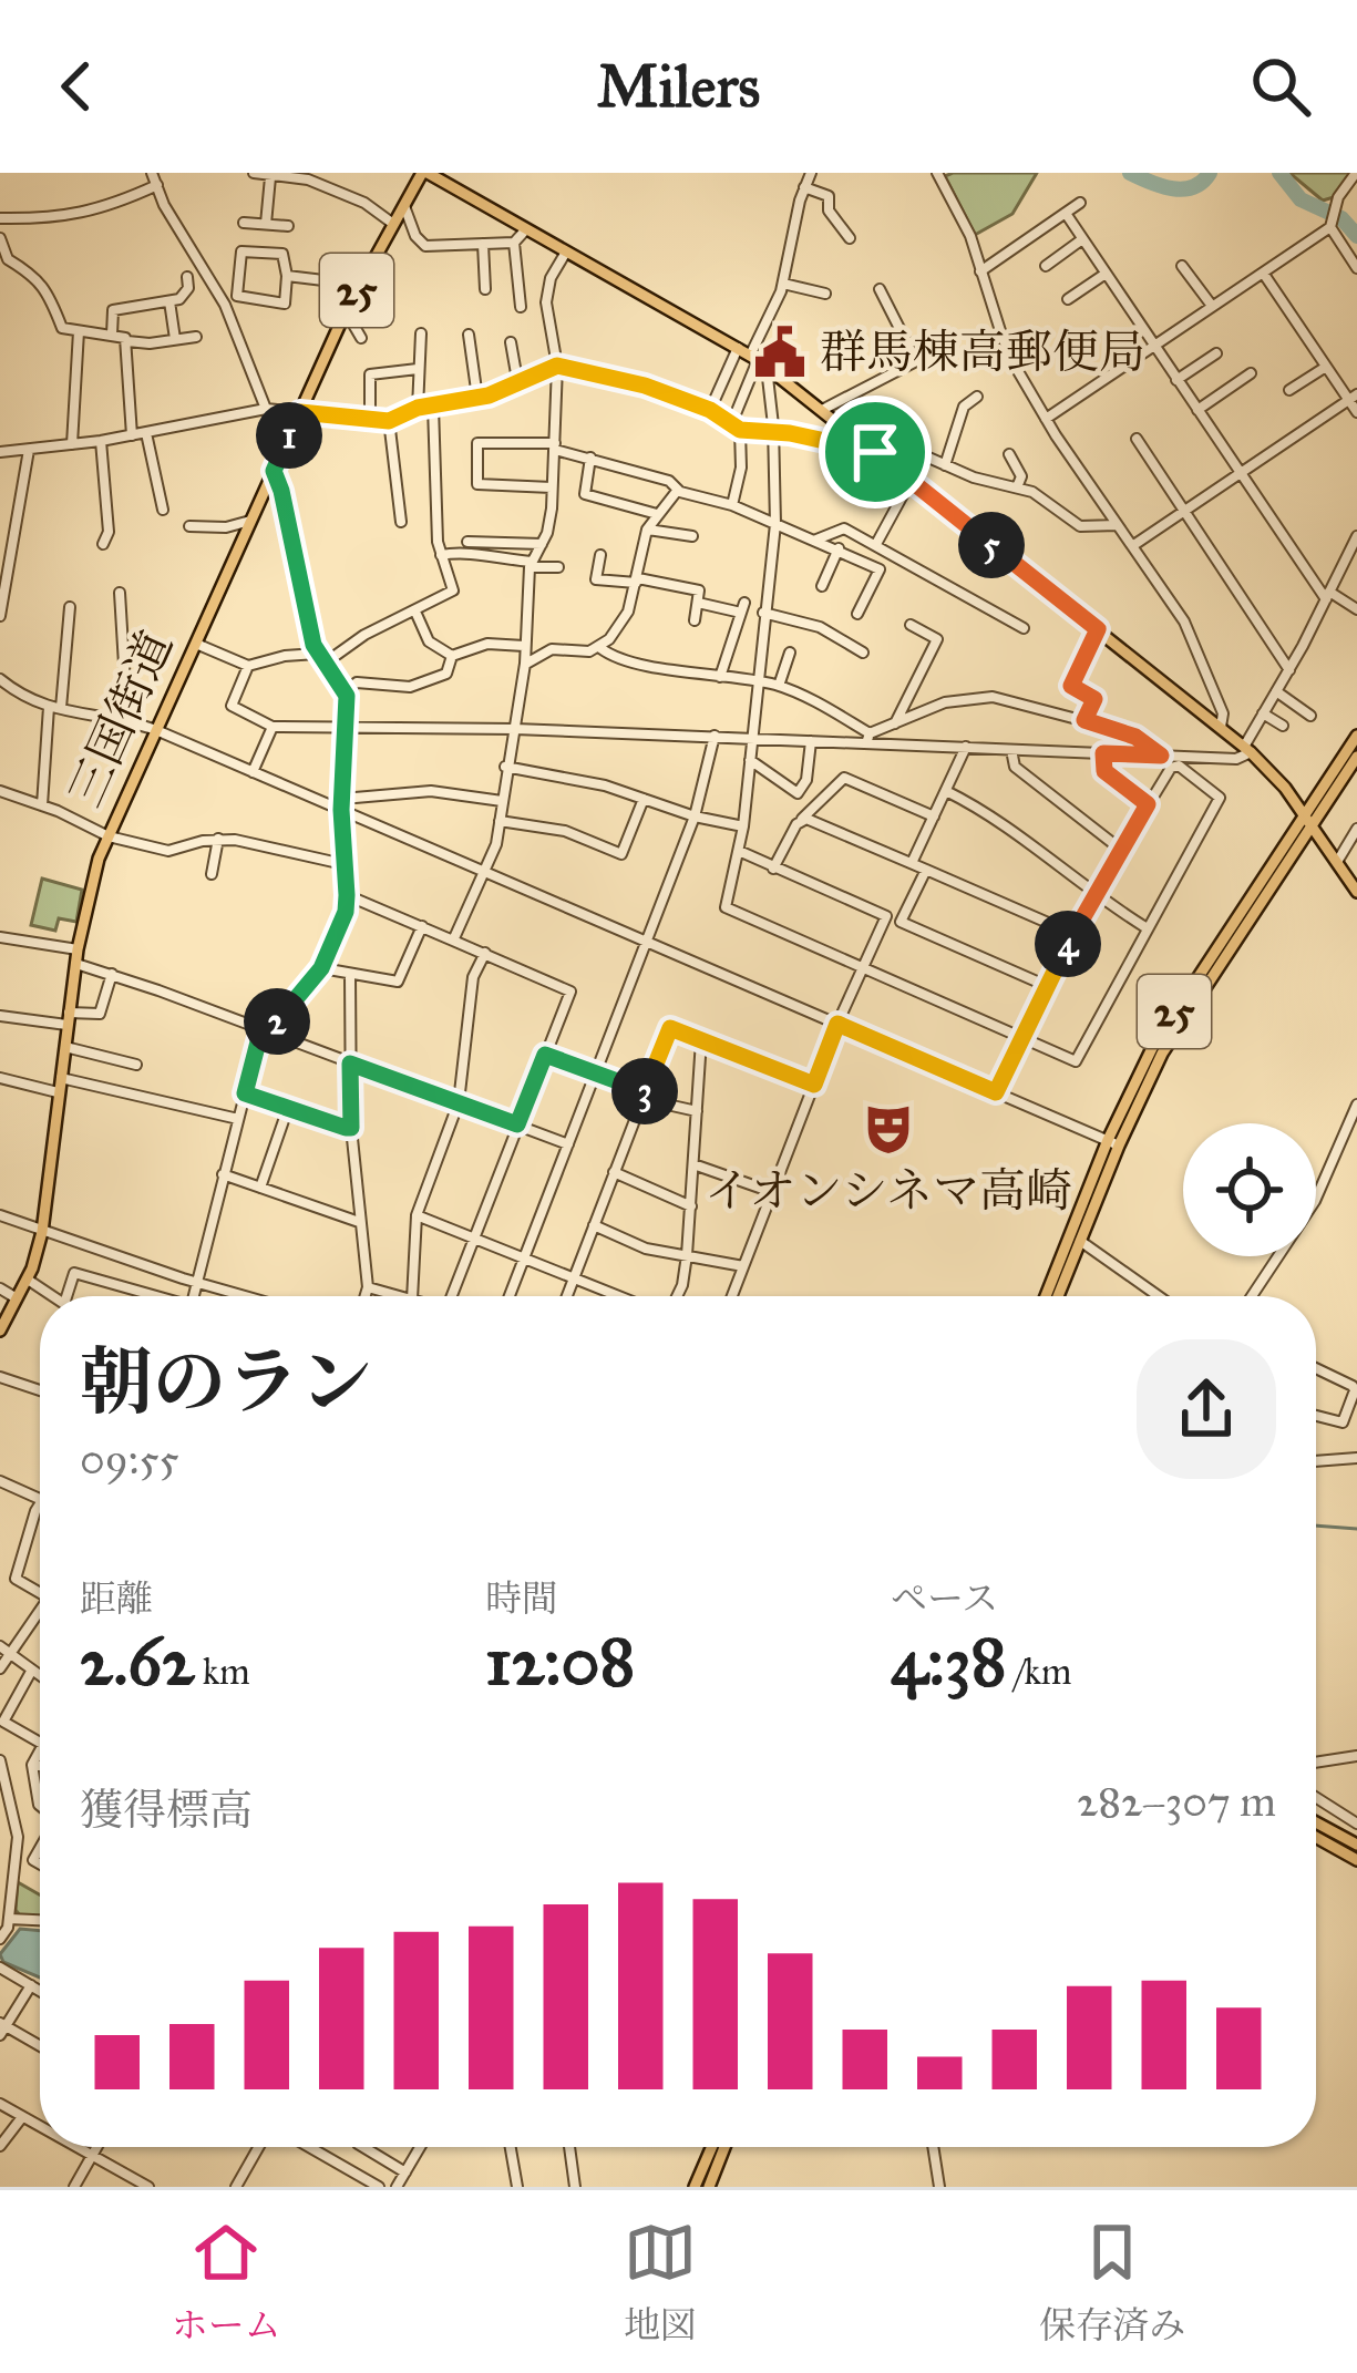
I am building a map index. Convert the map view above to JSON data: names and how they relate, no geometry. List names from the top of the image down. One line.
{"streets":{"main road":["25","三国街道"]},"places":{"public building":["群馬棟高郵便局"],"theatre":["イオンシネマ高崎"]},"page":{"header":"Milers","pins":["1","5","4","2","3"],"heading":["朝のラン","09:55"],"stats":[["距離","2.62 km"],["時間","12:08"],["ペース","4:38 /km"]],"chart":["獲得標高","282–307 m"],"tabs":["ホーム","地図","保存済み"]}}
